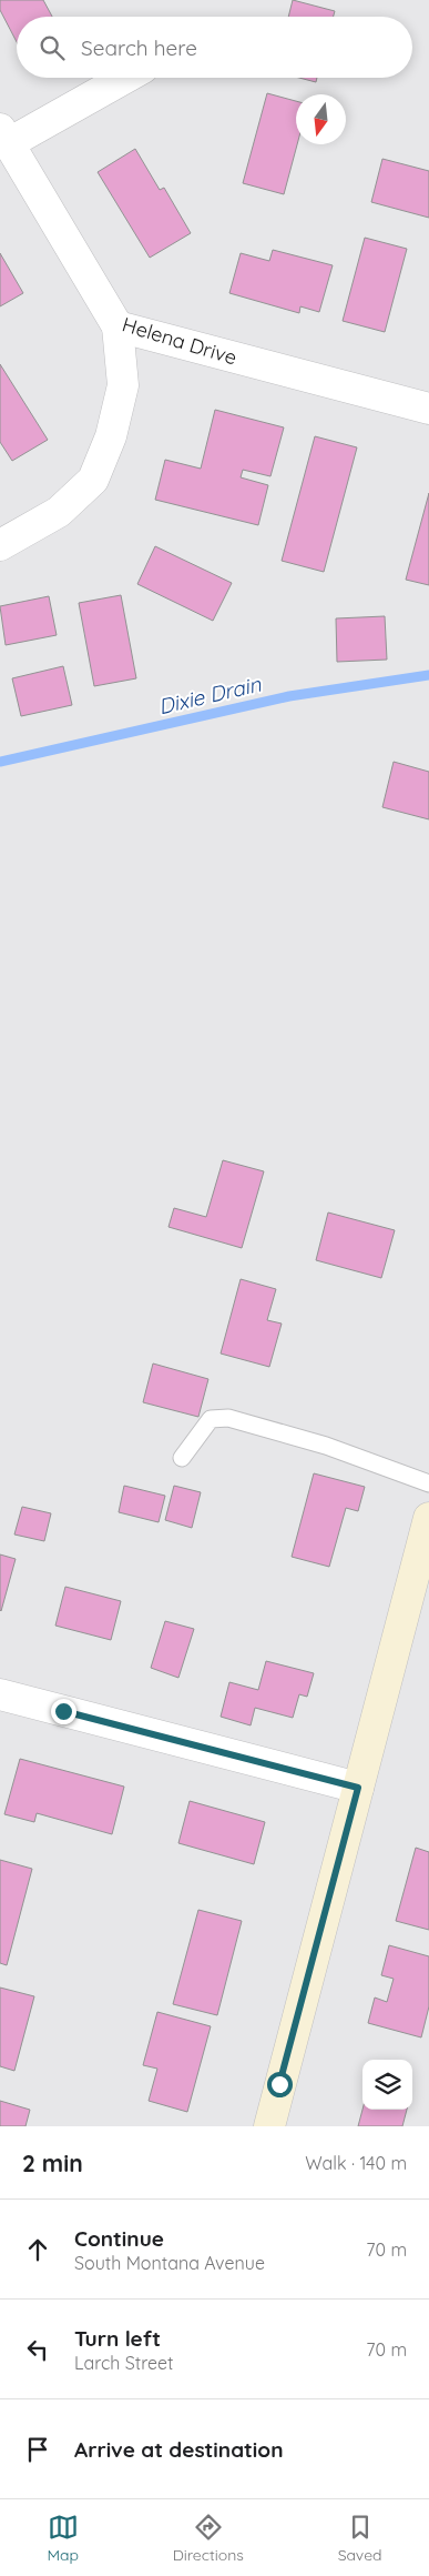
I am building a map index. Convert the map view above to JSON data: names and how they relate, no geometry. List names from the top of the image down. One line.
{"streets":{"street":["Helena Drive"]},"water":["Dixie Drain"],"north":"bottom","page":{"search":"Search here","heading":["2 min","Walk · 140 m"],"list":[["Continue","South Montana Avenue","70 m"],["Turn left","Larch Street","70 m"],"Arrive at destination"],"nav":["Map","Directions","Saved"]}}
